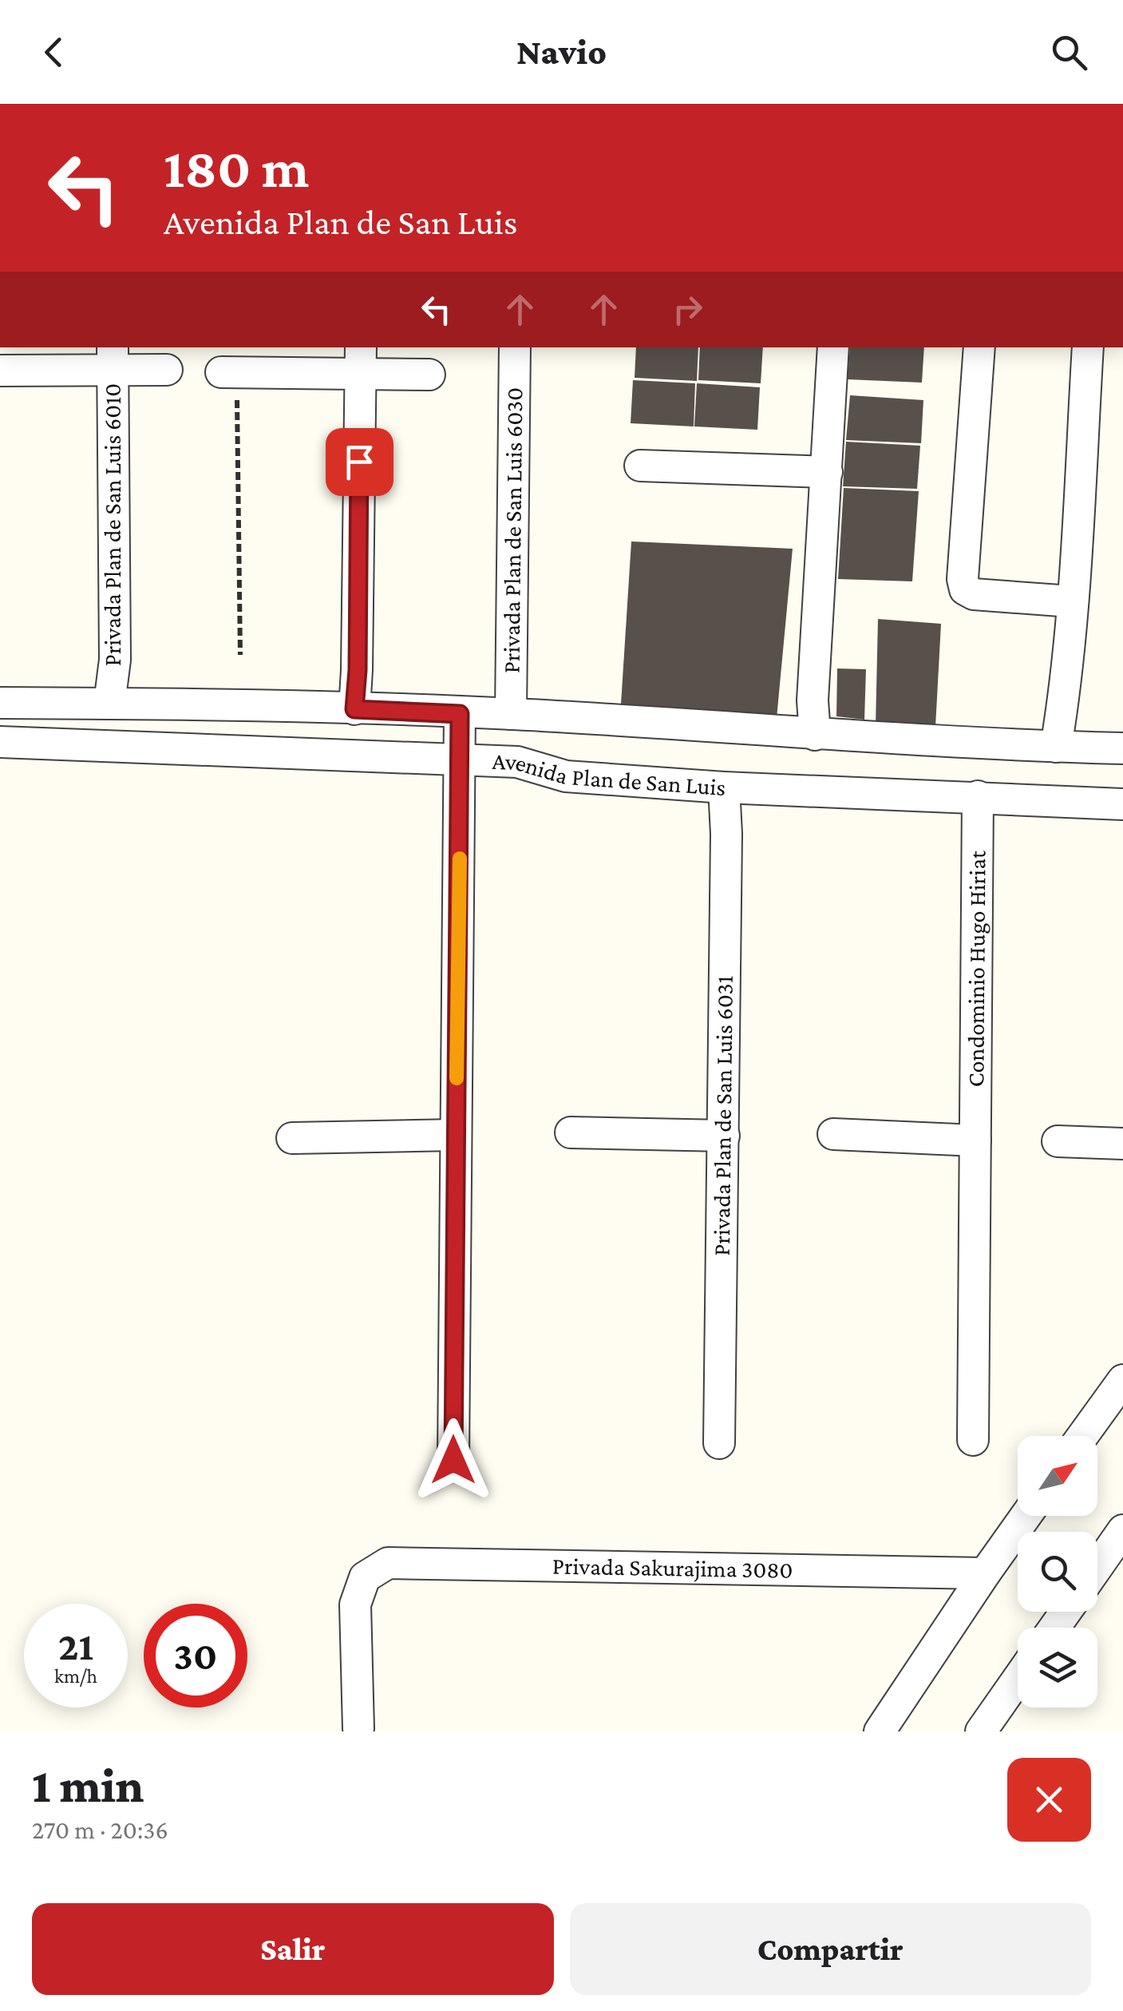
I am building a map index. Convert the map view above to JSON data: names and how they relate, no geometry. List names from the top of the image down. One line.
{"streets":{"street":["Privada Plan de San Luis 6010","Privada Plan de San Luis 6030","Avenida Plan de San Luis","Condominio Hugo Hiriat","Privada Plan de San Luis 6031","Privada Sakurajima 3080"]},"crossings":[["Privada Plan de San Luis 6010","Avenida Plan de San Luis"],["Privada Plan de San Luis 6030","Avenida Plan de San Luis"],["Avenida Plan de San Luis","Condominio Hugo Hiriat"],["Avenida Plan de San Luis","Privada Plan de San Luis 6031"]],"north":"top right","page":{"header":"Navio","turn":["180 m","Avenida Plan de San Luis"],"speed":"21 km/h","limit":"30","heading":["1 min","270 m · 20:36"],"buttons":["Salir","Compartir"]}}
